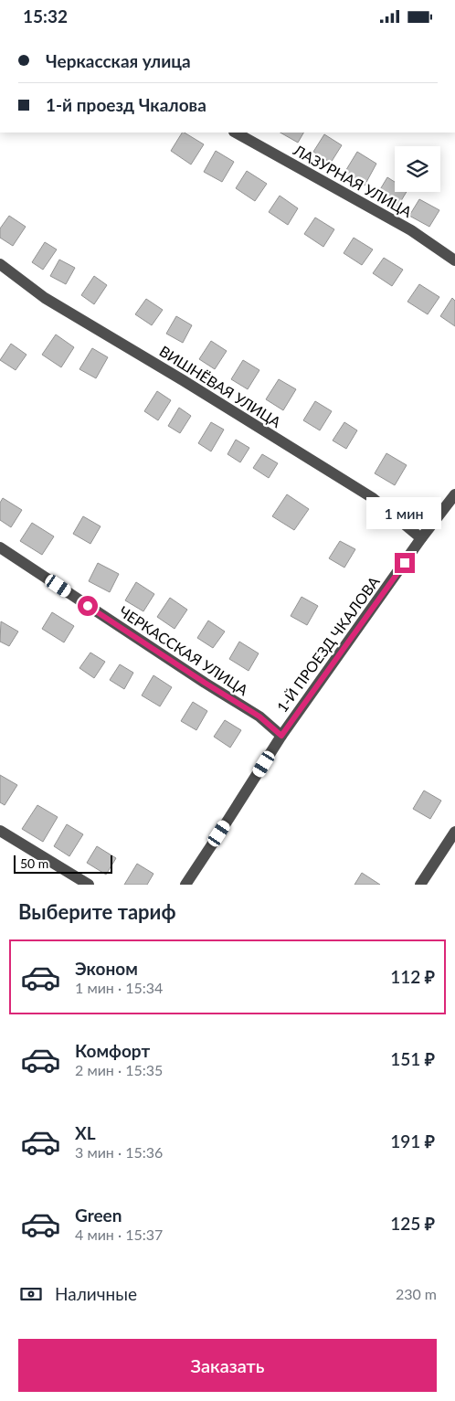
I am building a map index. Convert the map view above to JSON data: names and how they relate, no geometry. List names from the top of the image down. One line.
{"streets":{"street":["ЛАЗУРНАЯ УЛИЦА","ВИШНЁВАЯ УЛИЦА","1-Й ПРОЕЗД ЧКАЛОВА","ЧЕРКАССКАЯ УЛИЦА"]},"crossings":[["ВИШНЁВАЯ УЛИЦА","1-Й ПРОЕЗД ЧКАЛОВА"],["1-Й ПРОЕЗД ЧКАЛОВА","ЧЕРКАССКАЯ УЛИЦА"]],"scale_bar":"50 m","page":{"status":"15:32","banner":["Черкасская улица","1-й проезд Чкалова"],"bubble":"1 мин","scale":"50 m","heading":"Выберите тариф","list":[{"name":"Эконом","note":"1 мин · 15:34","value":"112 ₽"},{"name":"Комфорт","note":"2 мин · 15:35","value":"151 ₽"},{"name":"XL","note":"3 мин · 15:36","value":"191 ₽"},{"name":"Green","note":"4 мин · 15:37","value":"125 ₽"}],"pay":["Наличные","230 m"],"buttons":"Заказать"}}
